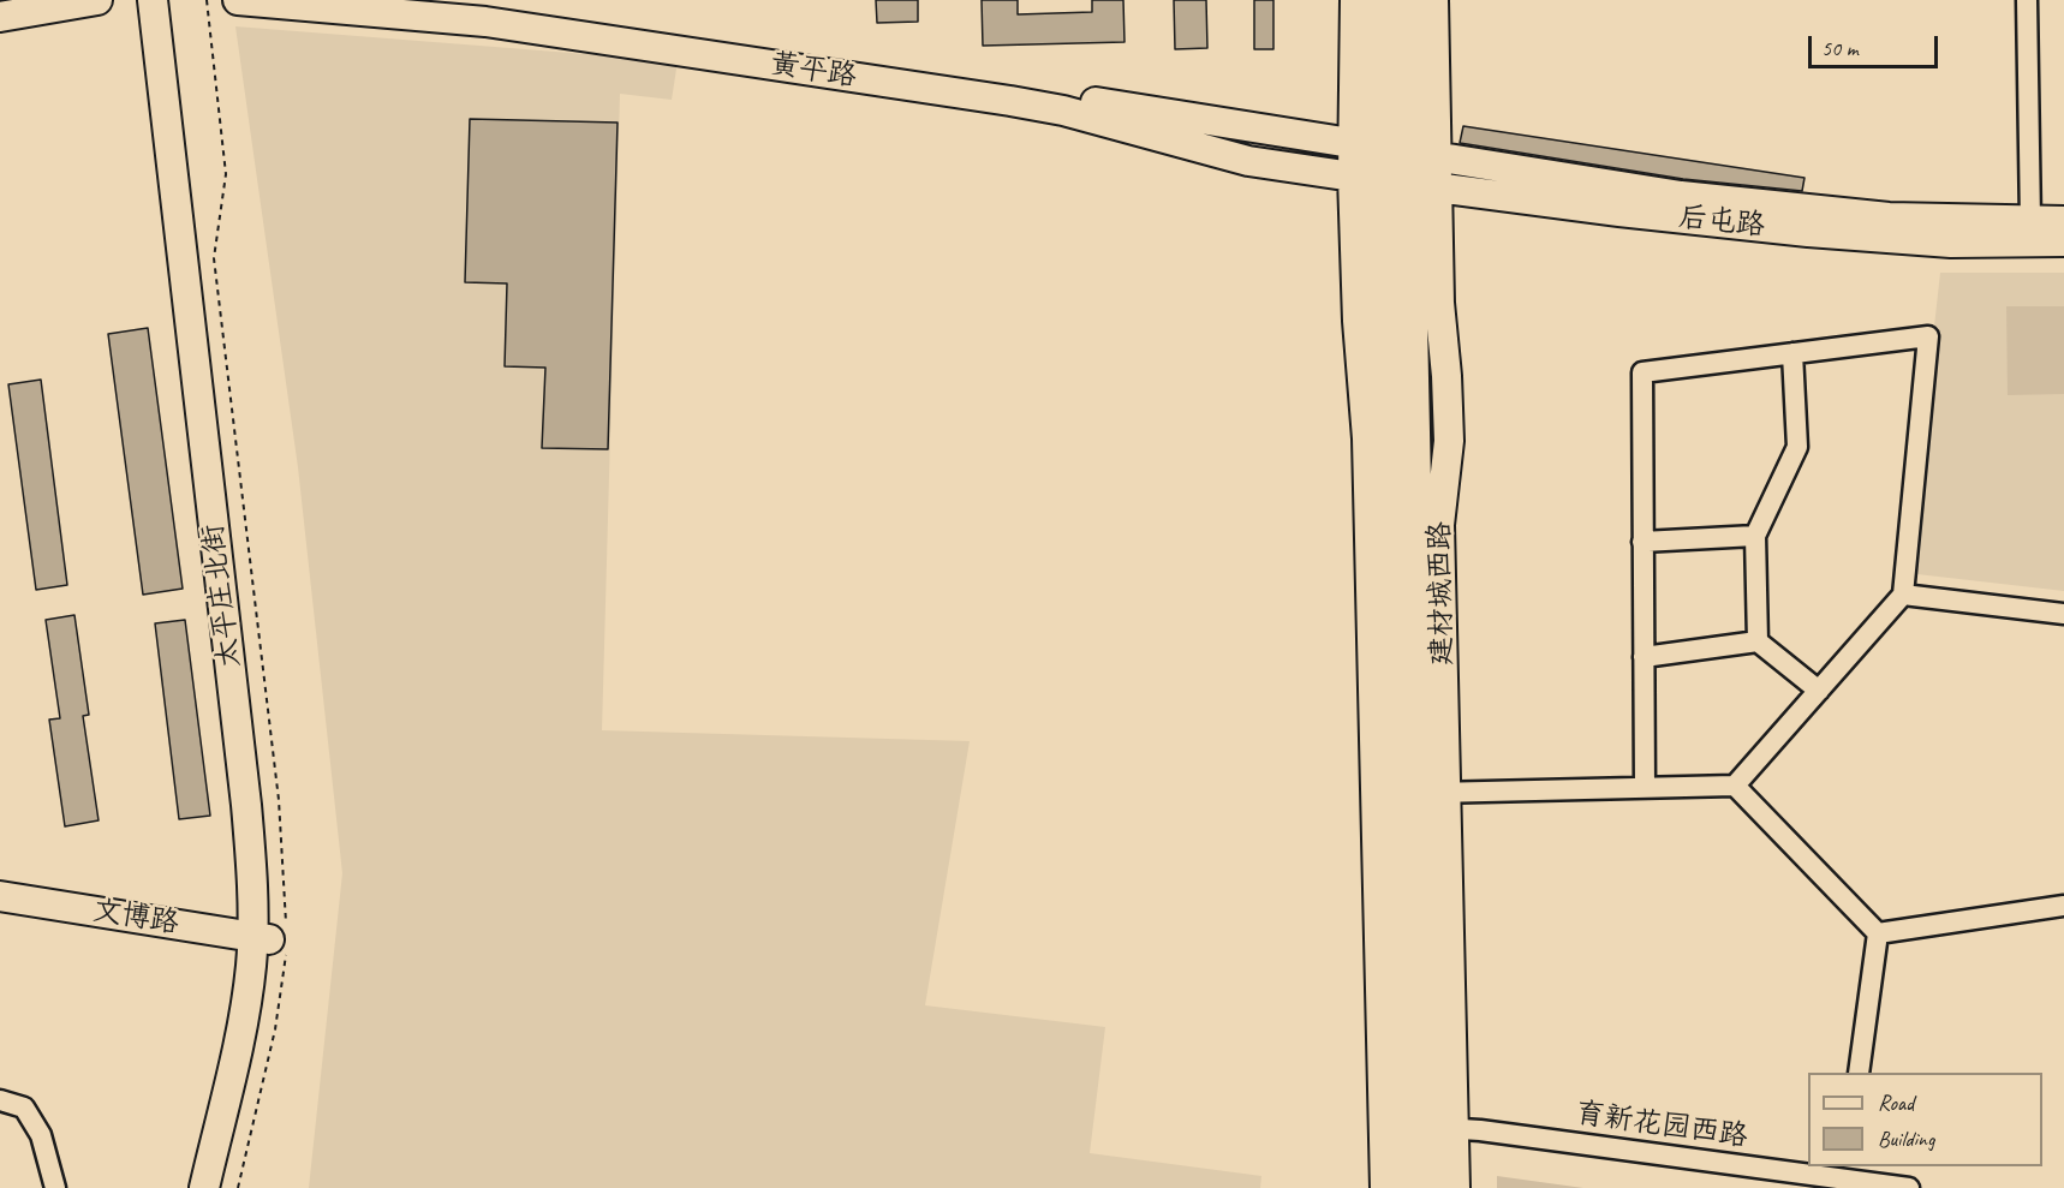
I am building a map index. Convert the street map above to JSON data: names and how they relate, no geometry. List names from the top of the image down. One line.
{"streets":{"main road":["黄平路","后屯路","建材城西路","太平庄北街","文博路"],"street":["育新花园西路"]},"crossings":[["黄平路","后屯路"],["黄平路","建材城西路"],["后屯路","建材城西路"],["建材城西路","育新花园西路"],["太平庄北街","文博路"]],"legend":["Road","Building"],"scale_bar":"50 m"}
